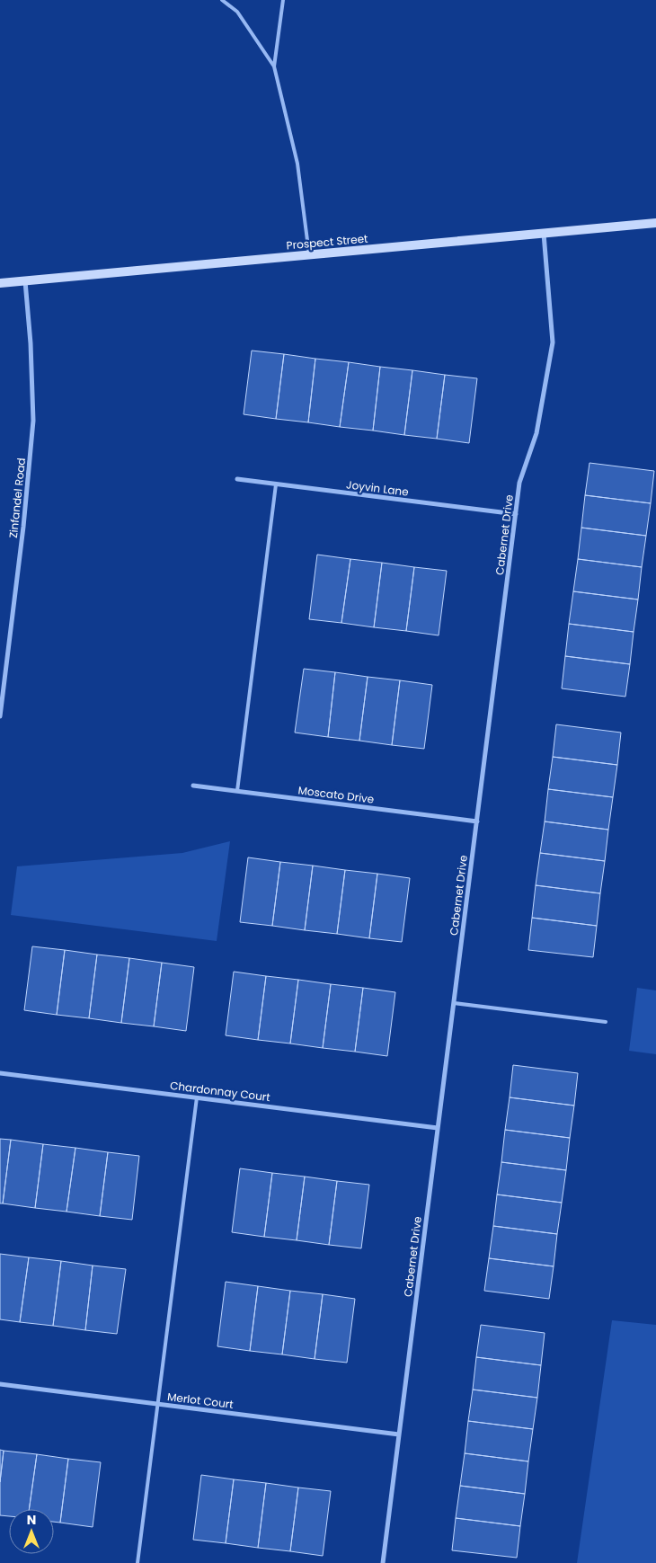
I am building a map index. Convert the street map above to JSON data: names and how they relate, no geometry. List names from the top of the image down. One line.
{"streets":{"street":["Prospect Street","Joyvin Lane","Zinfandel Road","Cabernet Drive","Moscato Drive","Chardonnay Court","Merlot Court"]},"crossings":[["Prospect Street","Zinfandel Road"],["Prospect Street","Cabernet Drive"],["Joyvin Lane","Cabernet Drive"],["Cabernet Drive","Moscato Drive"],["Cabernet Drive","Chardonnay Court"],["Cabernet Drive","Merlot Court"]],"north":"top"}
